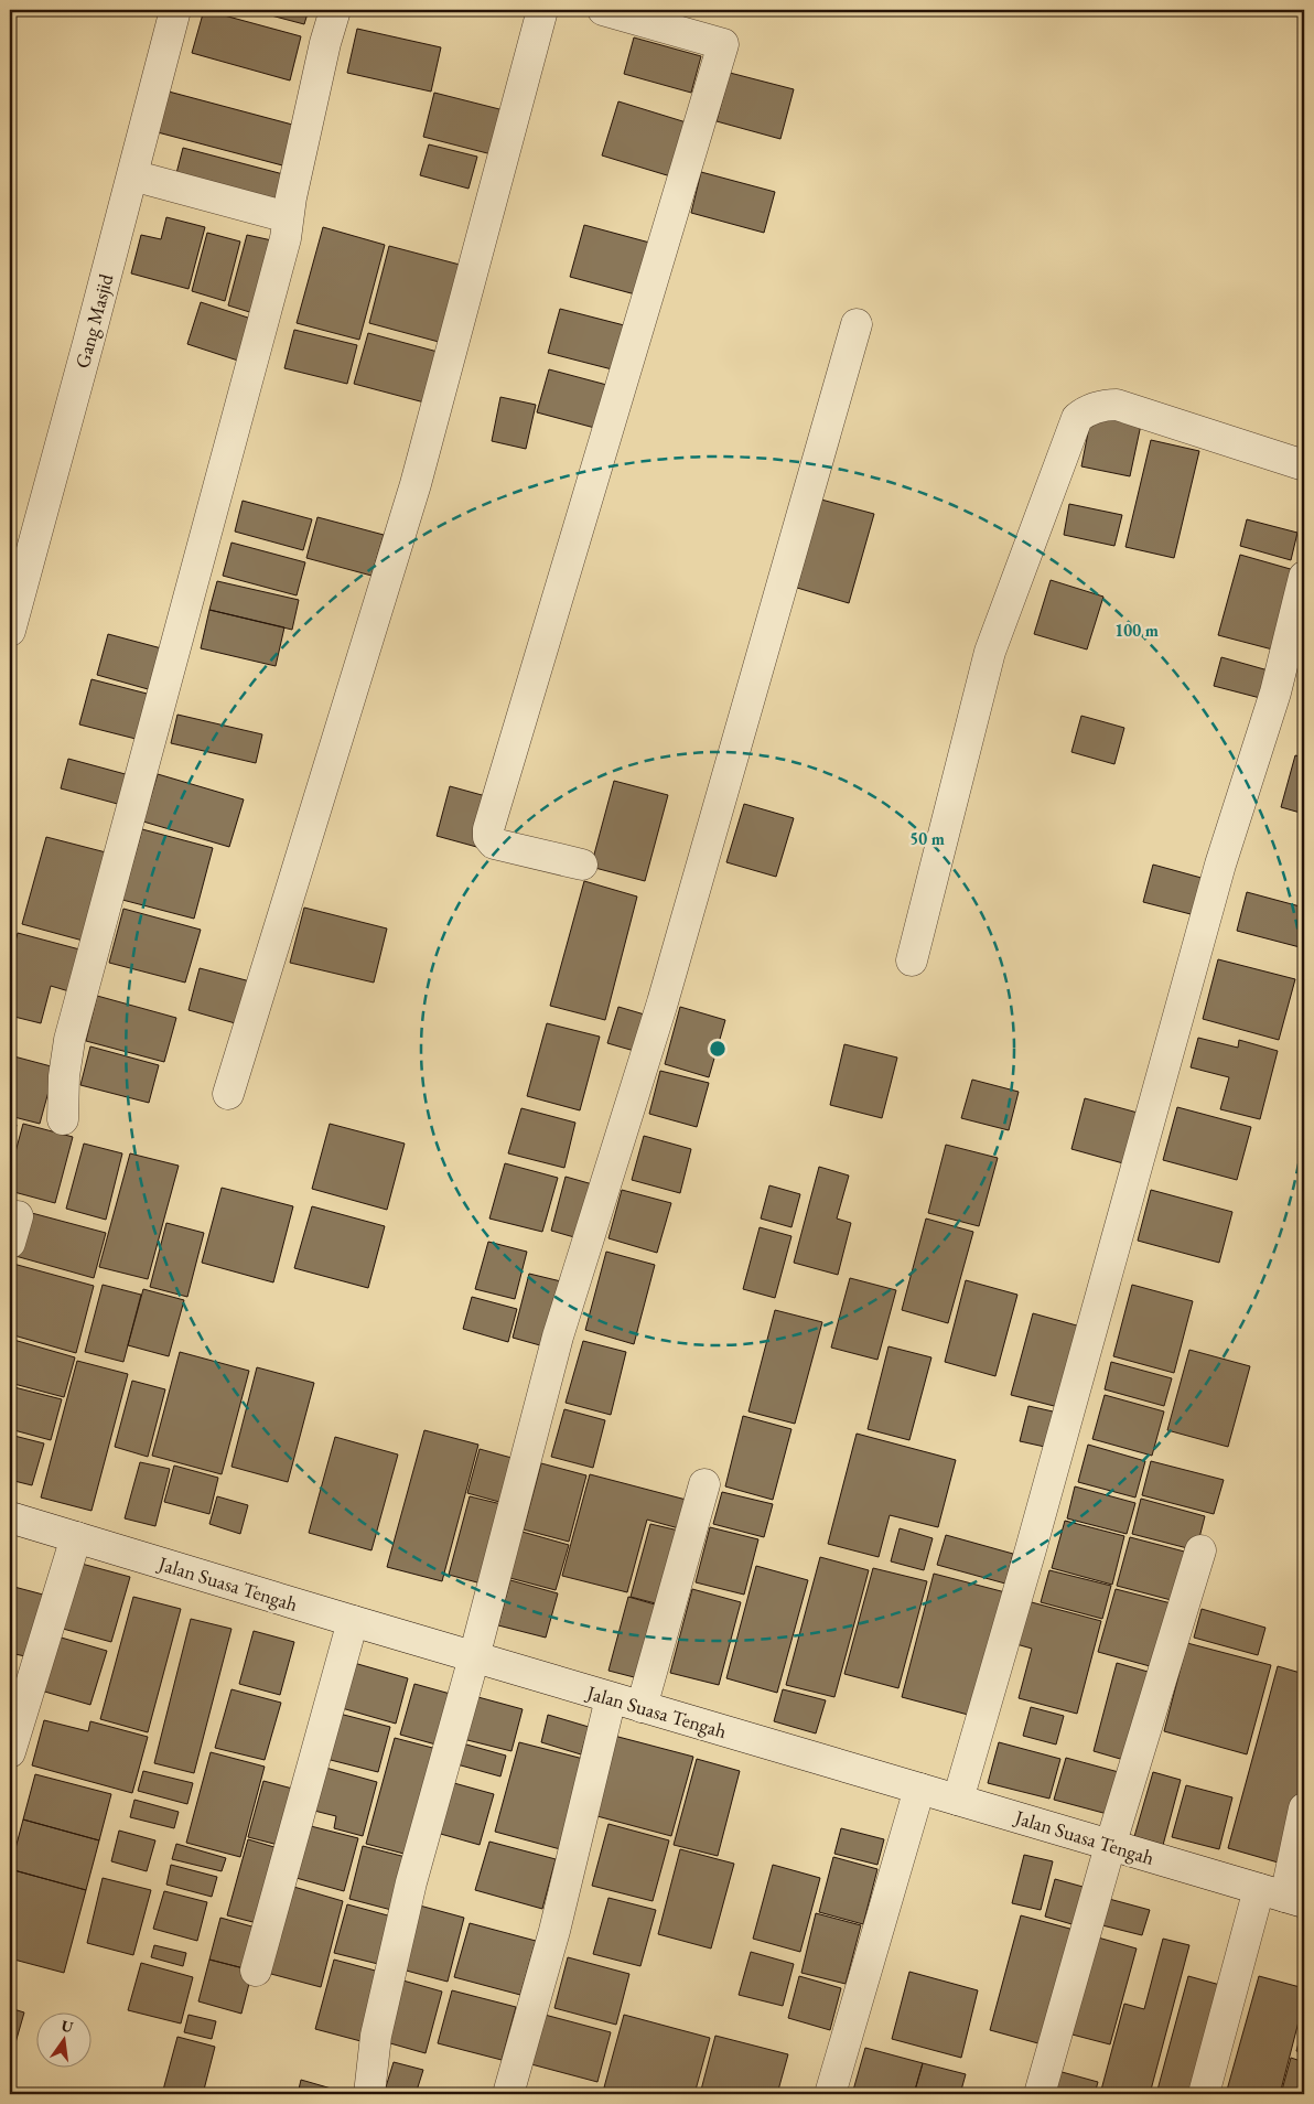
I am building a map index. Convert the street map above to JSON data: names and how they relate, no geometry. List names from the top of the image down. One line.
{"streets":{"street":["Gang Masjid","Jalan Suasa Tengah"]},"north":"top","rings":["100 m","50 m"]}
